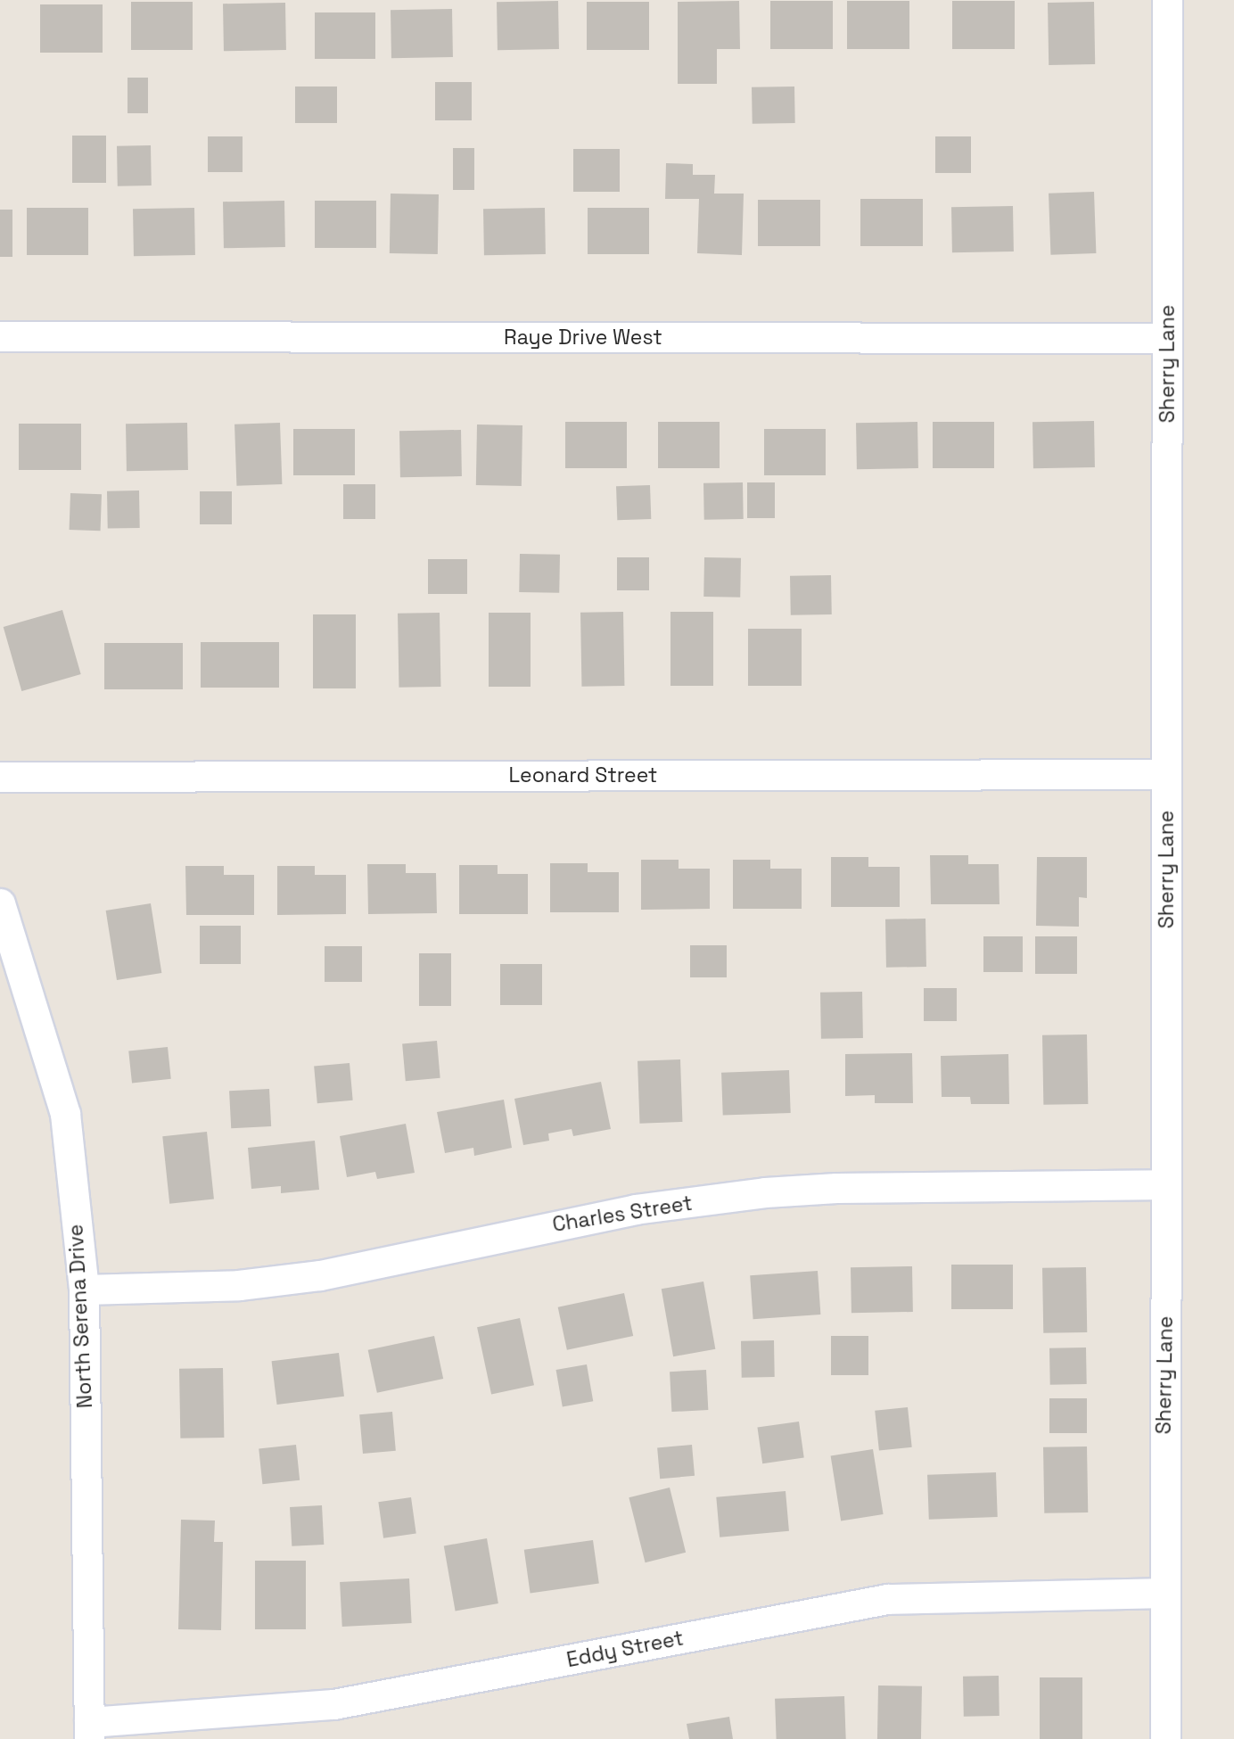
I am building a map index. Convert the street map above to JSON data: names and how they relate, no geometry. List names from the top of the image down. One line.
{"streets":{"street":["Raye Drive West","Sherry Lane","Leonard Street","Charles Street","North Serena Drive","Eddy Street"]},"crossings":[["Raye Drive West","Sherry Lane"],["Sherry Lane","Leonard Street"],["Sherry Lane","Charles Street"],["Sherry Lane","Eddy Street"],["Charles Street","North Serena Drive"],["North Serena Drive","Eddy Street"]]}
